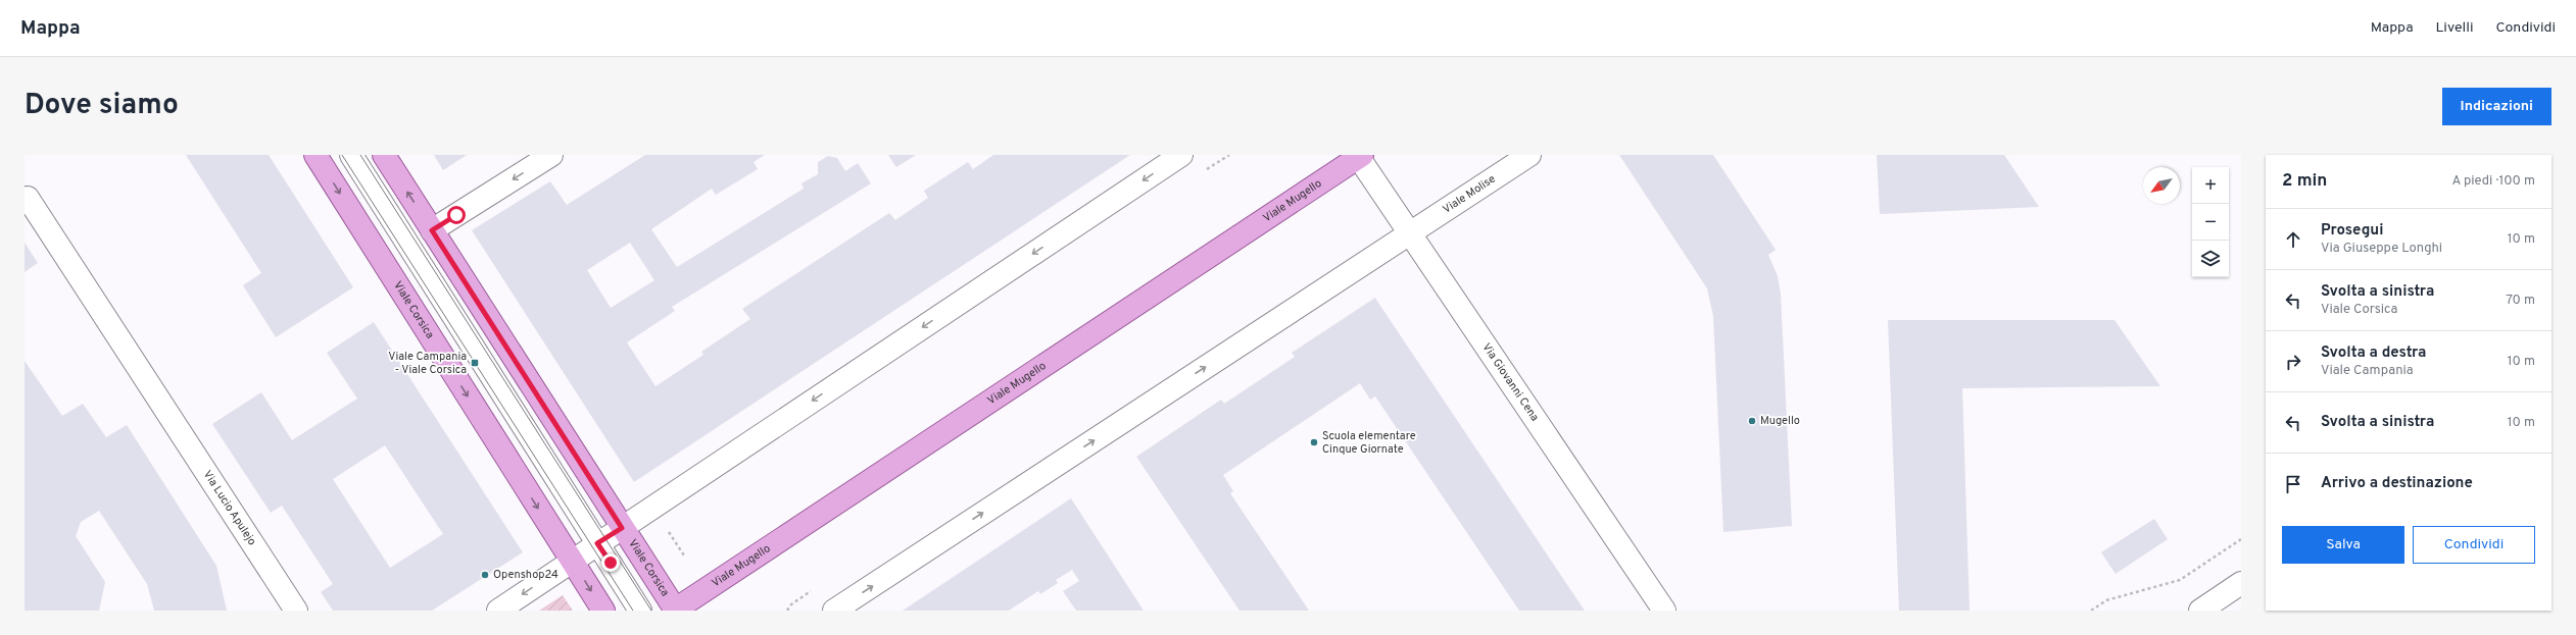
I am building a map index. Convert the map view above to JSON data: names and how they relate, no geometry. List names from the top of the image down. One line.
{"streets":{"main road":["Viale Mugello","Viale Corsica"],"street":["Viale Molise","Via Giovanni Cena","Via Lucio Apulejo"]},"crossings":[["Viale Molise","Via Giovanni Cena"],["Viale Mugello","Viale Corsica"],["Viale Mugello","Via Giovanni Cena"]],"places":{"transit":["Viale Campania - Viale Corsica"],"other":["Mugello","Scuola elementare Cinque Giornate","Openshop24"]},"north":"bottom left","page":{"header":"Mappa","nav":["Mappa","Livelli","Condividi"],"title":"Dove siamo","buttons":["Indicazioni",["Salva","Condividi"]],"heading":["2 min","A piedi · 100 m"],"map_buttons":["+","−"],"list":[["Prosegui","Via Giuseppe Longhi","10 m"],["Svolta a sinistra","Viale Corsica","70 m"],["Svolta a destra","Viale Campania","10 m"],["Svolta a sinistra","10 m"],"Arrivo a destinazione"]}}
